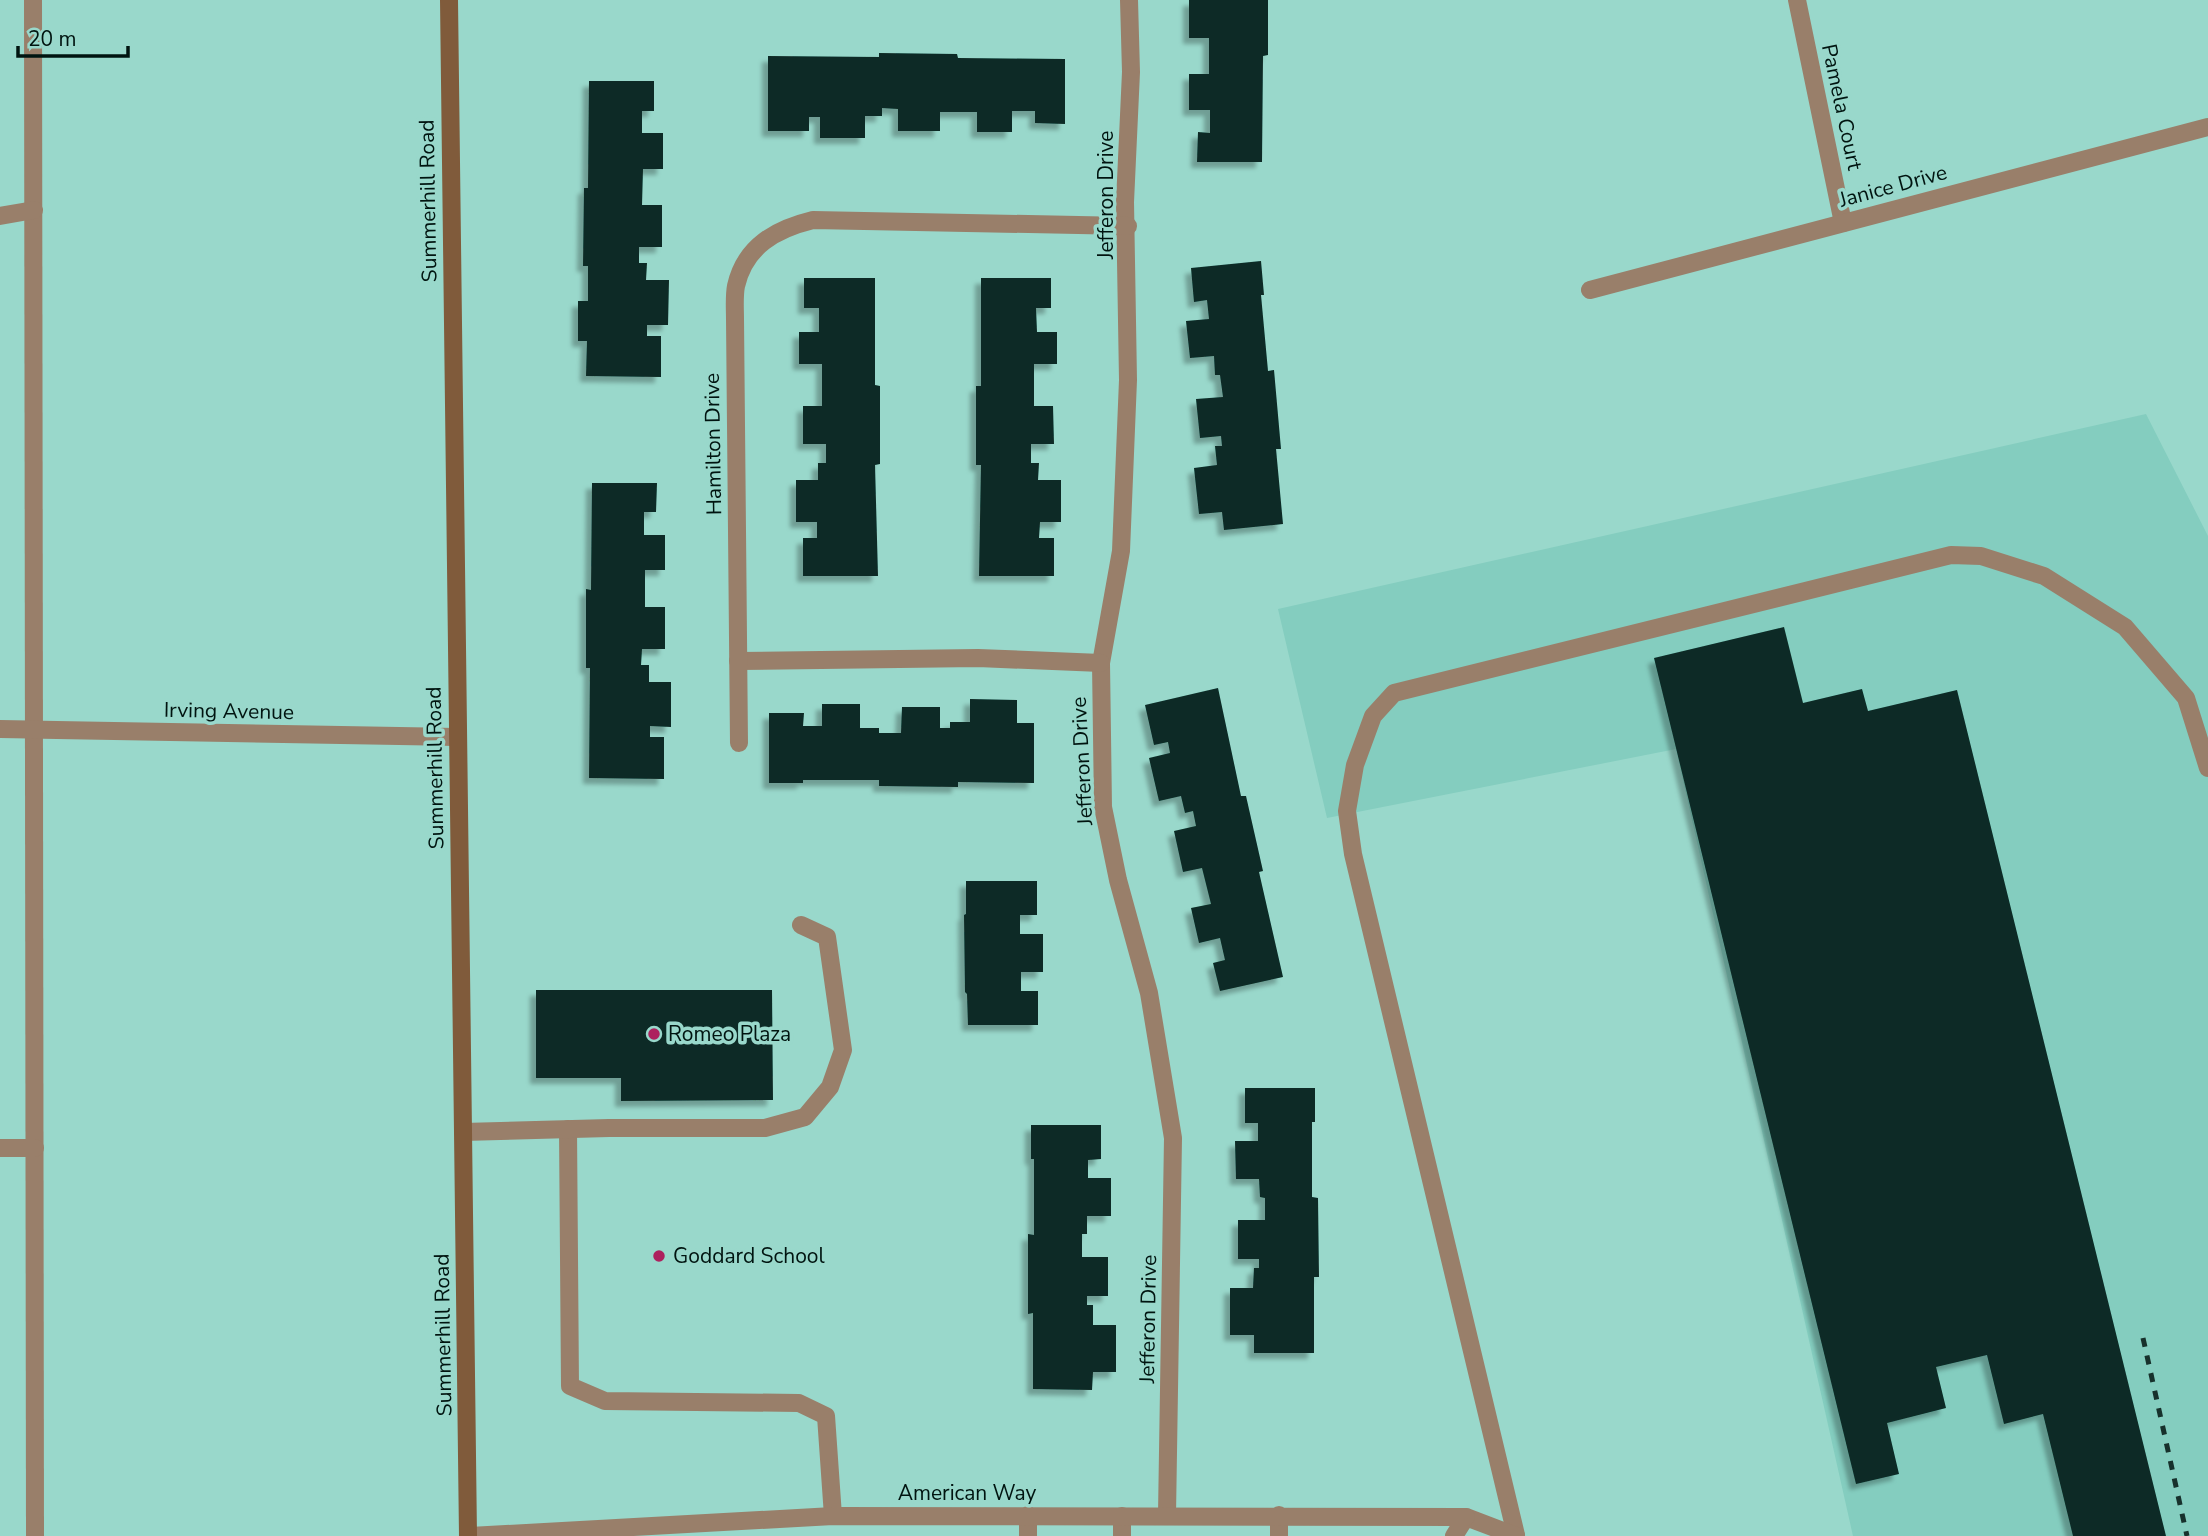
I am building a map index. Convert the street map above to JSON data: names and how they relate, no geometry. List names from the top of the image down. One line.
{"streets":{"main road":["Summerhill Road"],"street":["Pamela Court","Janice Drive","Jefferon Drive","Hamilton Drive","Irving Avenue","American Way"]},"crossings":[["Pamela Court","Janice Drive"],["Jefferon Drive","Hamilton Drive"],["Jefferon Drive","American Way"],["Summerhill Road","Irving Avenue"],["Summerhill Road","American Way"]],"places":["Romeo Plaza","Goddard School"],"scale_bar":"20 m"}
